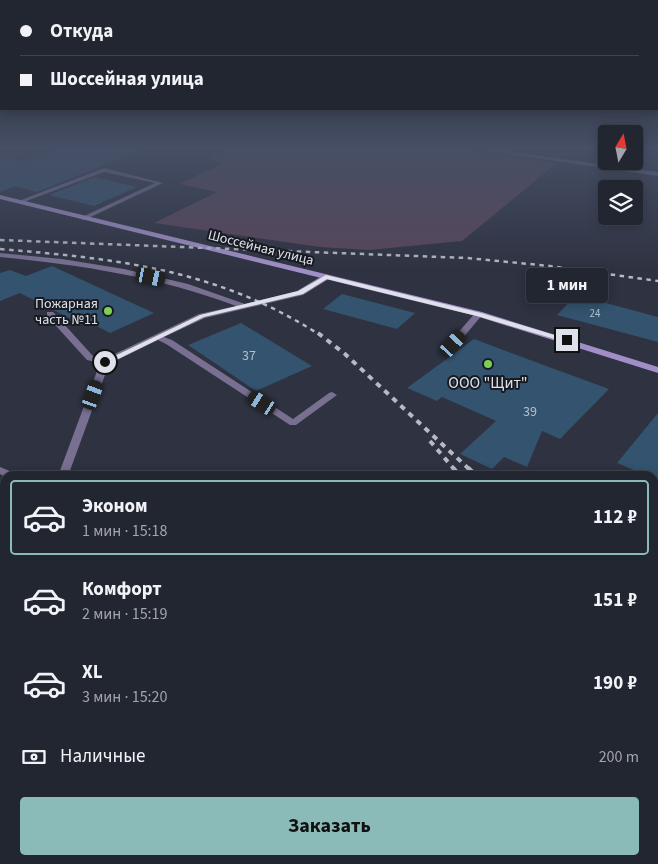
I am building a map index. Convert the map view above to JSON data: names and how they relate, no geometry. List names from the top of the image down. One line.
{"streets":{"main road":["Шоссейная улица"]},"places":["Пожарная часть №11","ООО \"Щит\""],"house_numbers":["24","37","39"],"north":"top","page":{"banner":["Откуда","Шоссейная улица"],"bubble":"1 мин","list":[{"name":"Эконом","note":"1 мин · 15:18","value":"112 ₽"},{"name":"Комфорт","note":"2 мин · 15:19","value":"151 ₽"},{"name":"XL","note":"3 мин · 15:20","value":"190 ₽"}],"pay":["Наличные","200 m"],"buttons":"Заказать"}}
